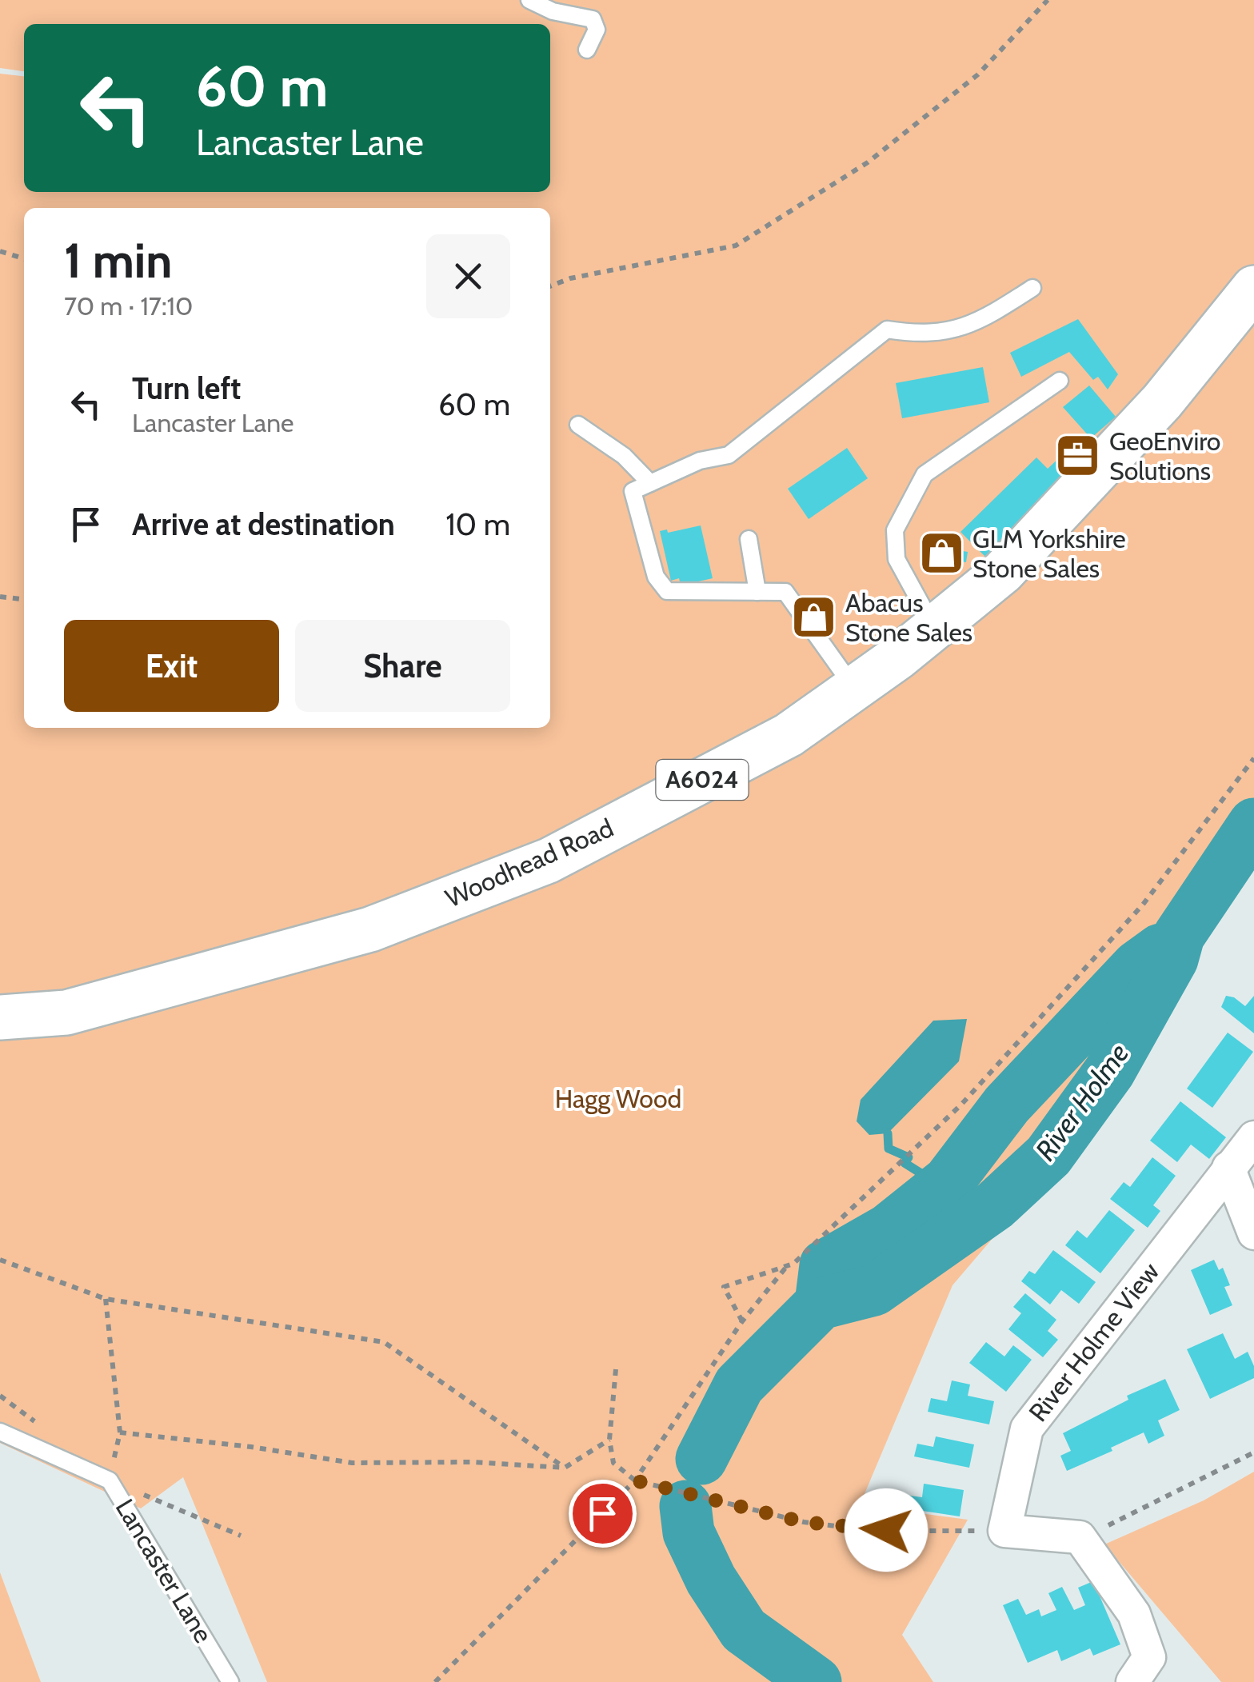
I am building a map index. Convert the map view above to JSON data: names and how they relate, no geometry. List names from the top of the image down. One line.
{"streets":{"main road":["A6024","Woodhead Road"],"street":["River Holme View"],"lane":["Lancaster Lane"]},"water":["River Holme"],"parks":["Hagg Wood"],"places":{"office":["GeoEnviro Solutions"],"shop":["GLM Yorkshire Stone Sales","Abacus Stone Sales"]},"page":{"turn":["60 m","Lancaster Lane"],"heading":["1 min","70 m · 17:10"],"list":[{"name":"Turn left","note":"Lancaster Lane","value":"60 m"},{"name":"Arrive at destination","value":"10 m"}],"buttons":["Exit","Share"]}}
